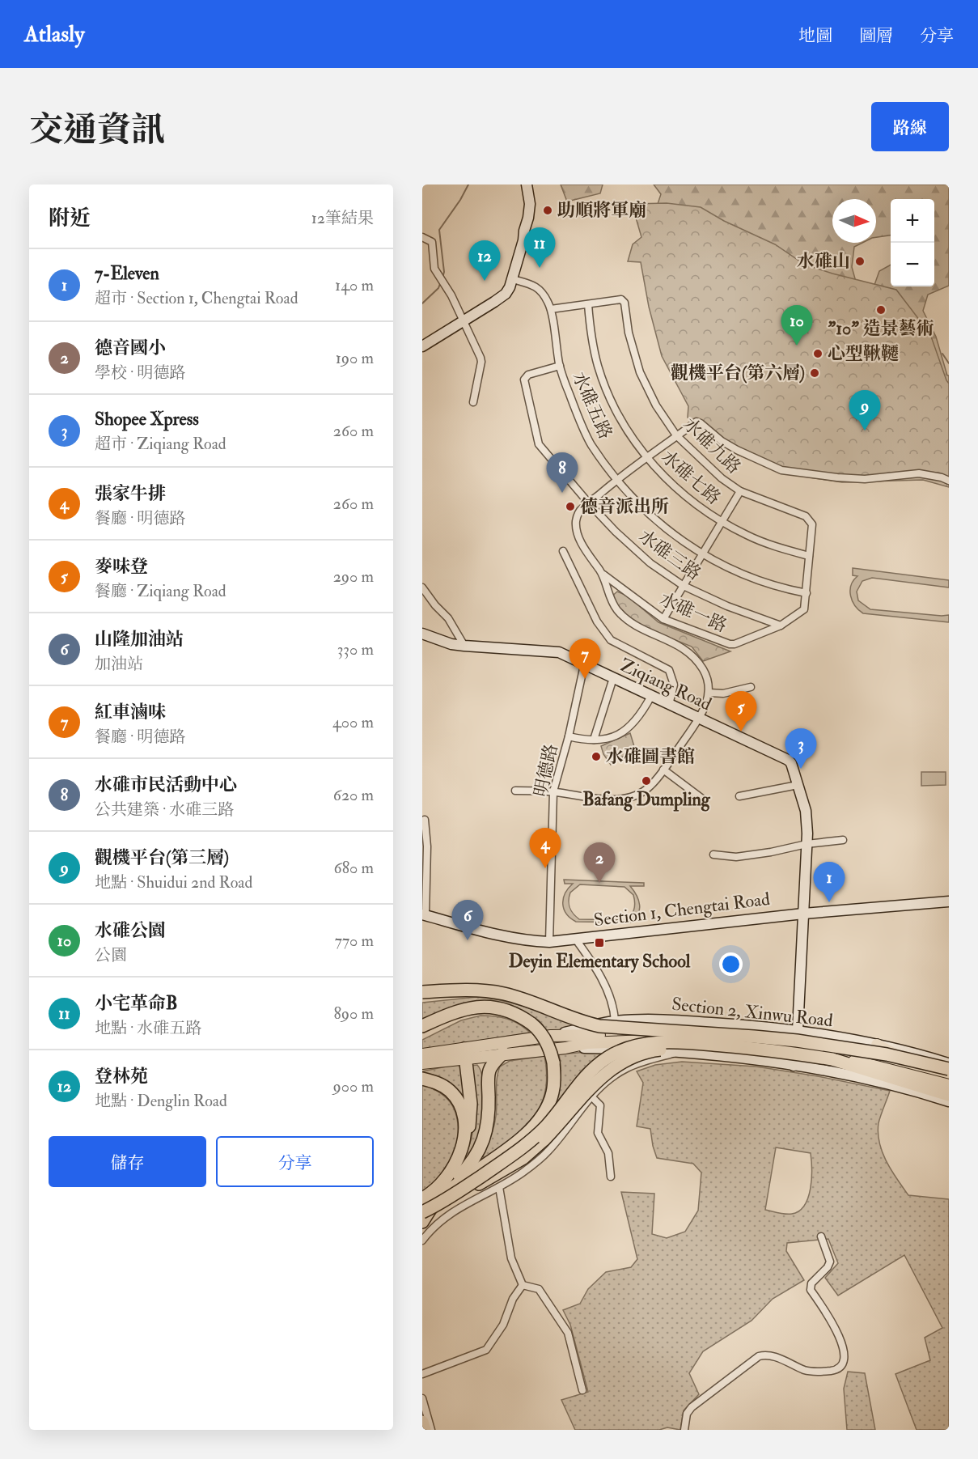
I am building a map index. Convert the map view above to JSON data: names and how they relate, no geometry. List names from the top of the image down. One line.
{"streets":{"main road":["Ziqiang Road","Section 1, Chengtai Road","Section 2, Xinwu Road"],"street":["水碓五路","水碓九路","水碓七路","水碓三路","水碓一路","明德路"]},"crossings":[["水碓五路","水碓九路"],["水碓五路","水碓三路"],["水碓五路","水碓一路"],["水碓九路","水碓七路"],["水碓九路","水碓一路"],["水碓七路","水碓一路"],["水碓三路","水碓一路"],["Ziqiang Road","明德路"],["Ziqiang Road","Section 1, Chengtai Road"],["Ziqiang Road","Section 2, Xinwu Road"],["明德路","Section 1, Chengtai Road"]],"places":{"other":["助順將軍廟","水碓山","\"10\" 造景藝術","心型鞦韆","觀機平台(第六層)","德音派出所","水碓圖書館","Bafang Dumpling"],"transit":["Deyin Elementary School"]},"north":"right","page":{"header":"Atlasly","nav":["地圖","圖層","分享"],"title":"交通資訊","buttons":["路線",["儲存","分享"]],"heading":["附近","12筆結果"],"map_buttons":["+","−"],"pins":["11","12","10","9","8","7","5","3","4","2","1","6"],"list":[{"mark":"1","name":"7-Eleven","note":"超市 · Section 1, Chengtai Road","value":"140 m"},{"mark":"2","name":"德音國小","note":"學校 · 明德路","value":"190 m"},{"mark":"3","name":"Shopee Xpress","note":"超市 · Ziqiang Road","value":"260 m"},{"mark":"4","name":"張家牛排","note":"餐廳 · 明德路","value":"260 m"},{"mark":"5","name":"麥味登","note":"餐廳 · Ziqiang Road","value":"290 m"},{"mark":"6","name":"山隆加油站","note":"加油站","value":"330 m"},{"mark":"7","name":"紅車滷味","note":"餐廳 · 明德路","value":"400 m"},{"mark":"8","name":"水碓市民活動中心","note":"公共建築 · 水碓三路","value":"620 m"},{"mark":"9","name":"觀機平台(第三層)","note":"地點 · Shuidui 2nd Road","value":"680 m"},{"mark":"10","name":"水碓公園","note":"公園","value":"770 m"},{"mark":"11","name":"小宅革命B","note":"地點 · 水碓五路","value":"890 m"},{"mark":"12","name":"登林苑","note":"地點 · Denglin Road","value":"900 m"}]}}
